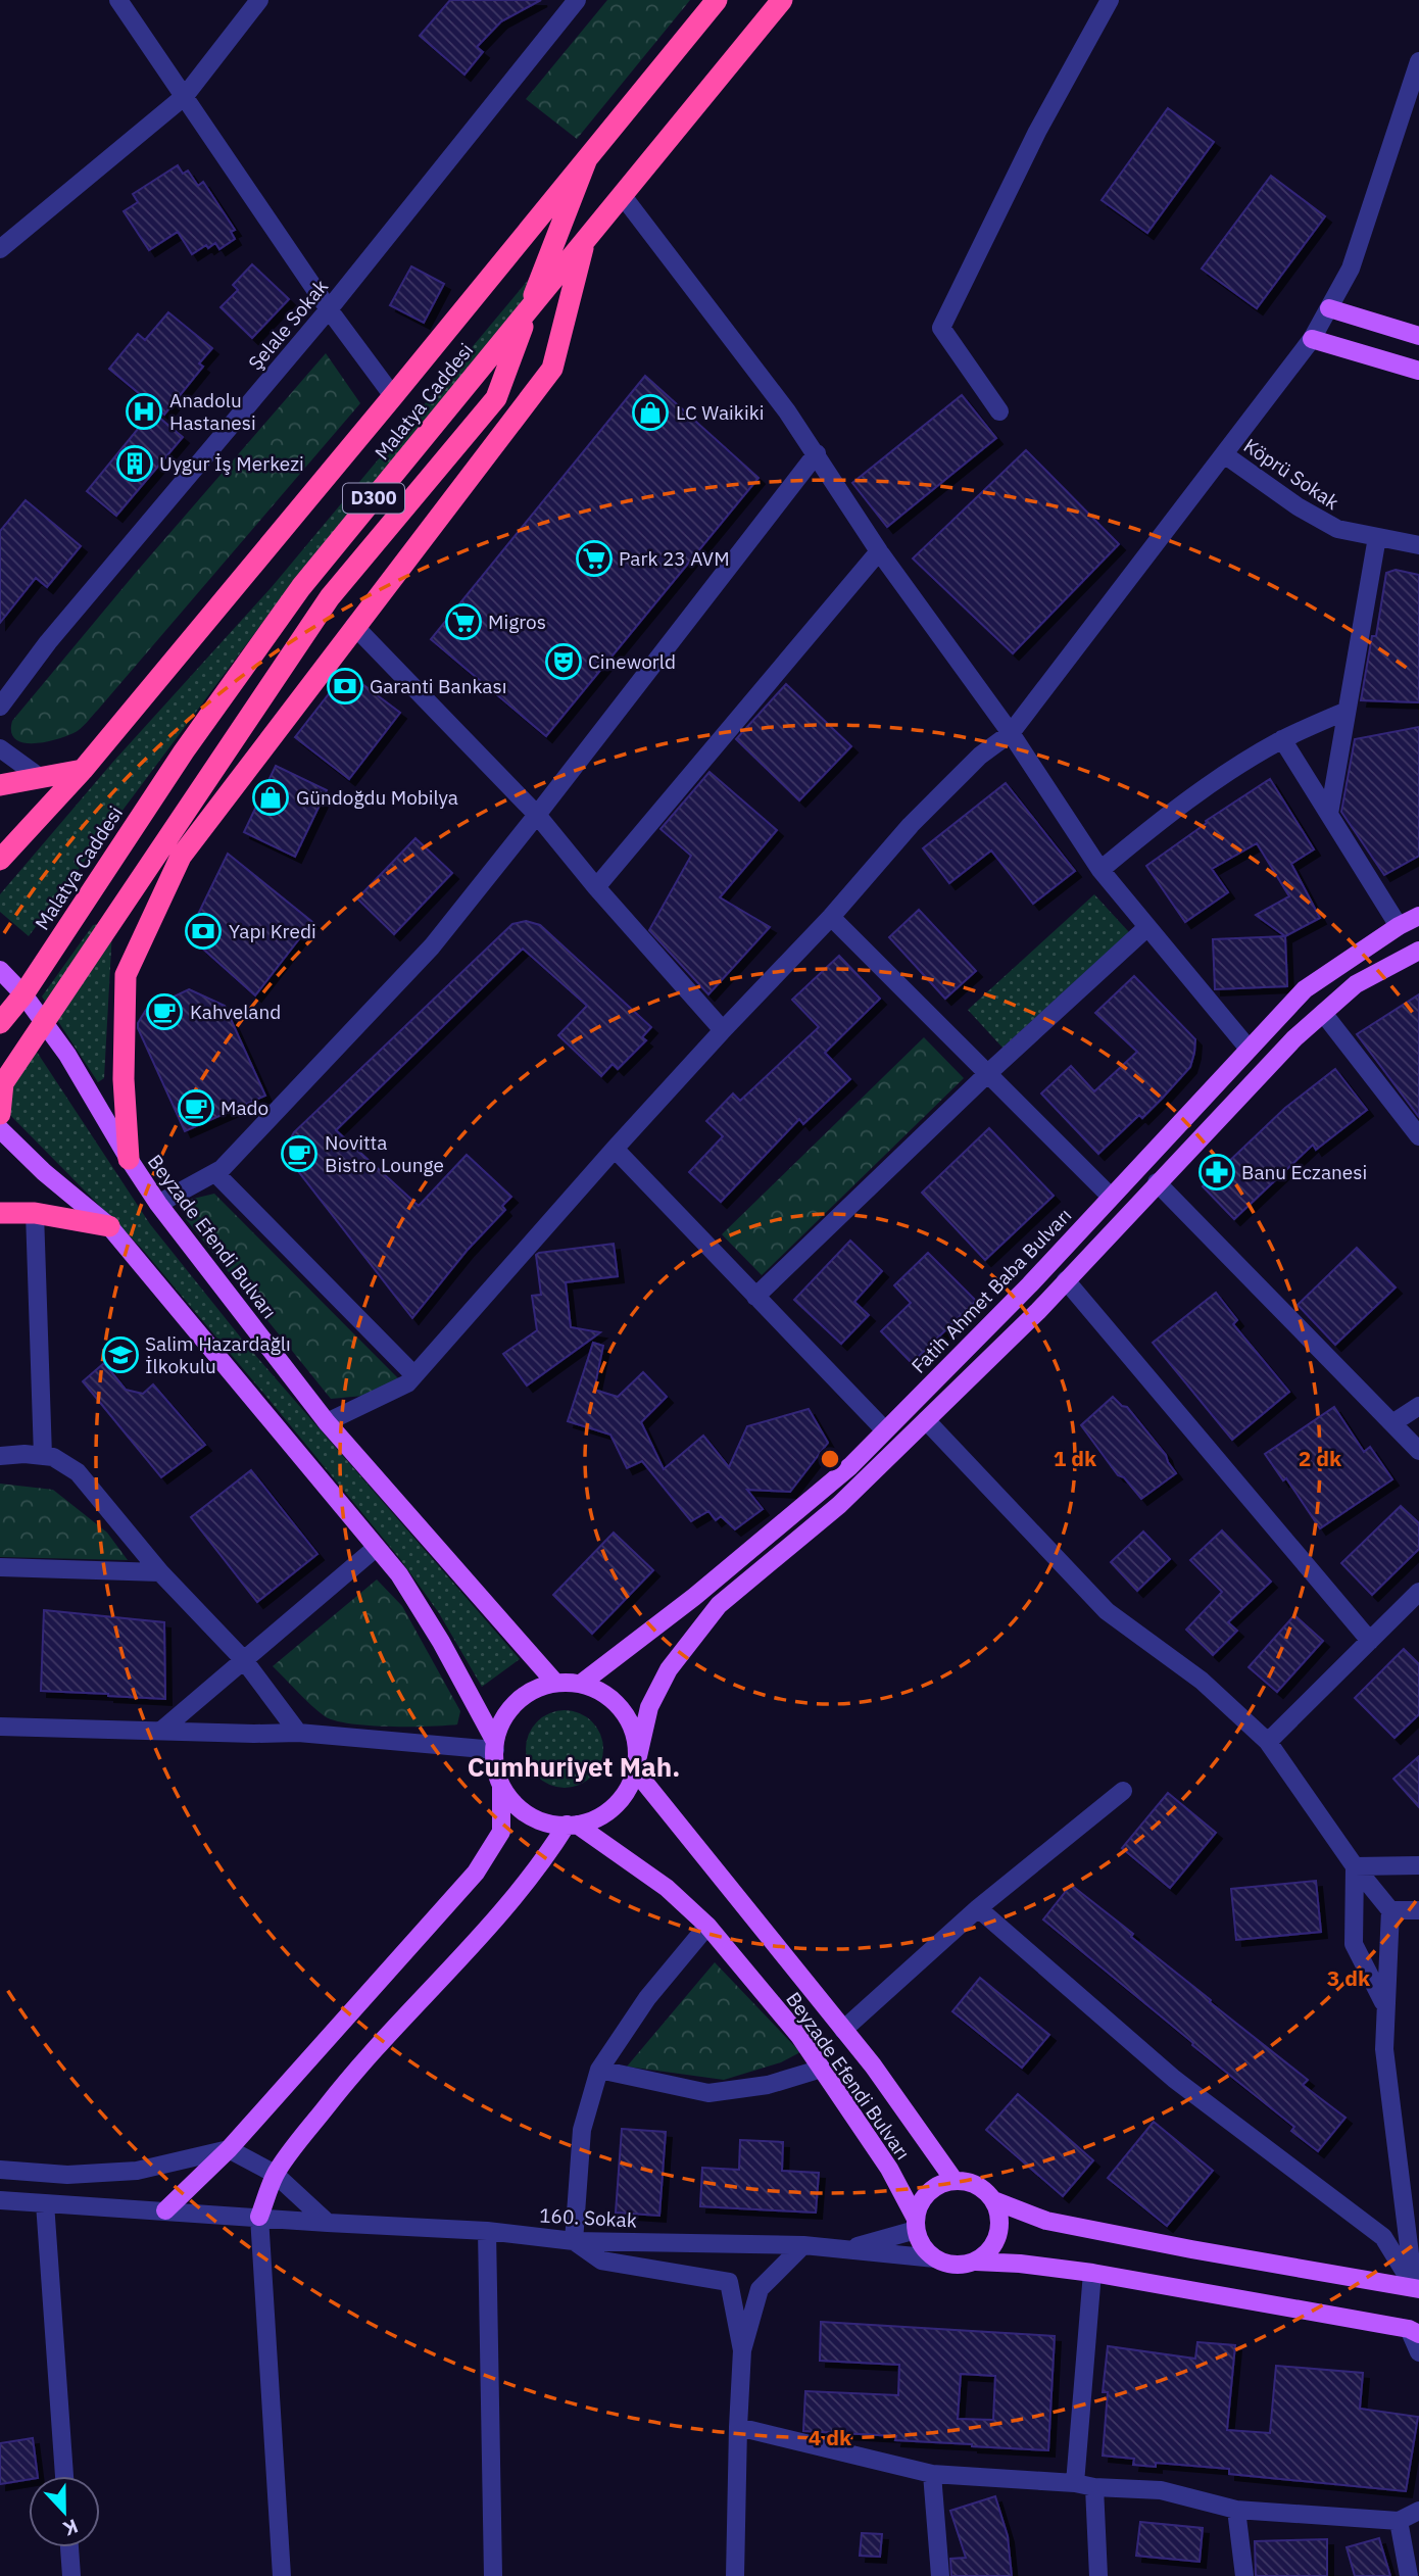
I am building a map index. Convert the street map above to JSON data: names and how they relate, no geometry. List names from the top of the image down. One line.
{"streets":{"highway":["Malatya Caddesi","D300"],"main road":["Beyzade Efendi Bulvarı","Fatih Ahmet Baba Bulvarı"],"street":["Şelale Sokak","Köprü Sokak","160. Sokak"]},"crossings":[["Malatya Caddesi","Beyzade Efendi Bulvarı"],["Beyzade Efendi Bulvarı","Fatih Ahmet Baba Bulvarı"],["Beyzade Efendi Bulvarı","160. Sokak"]],"districts":["Cumhuriyet Mah."],"places":{"hospital":["Anadolu Hastanesi"],"shop":["LC Waikiki","Gündoğdu Mobilya"],"building":["Uygur İş Merkezi"],"supermarket":["Park 23 AVM","Migros"],"theatre":["Cineworld"],"bank":["Garanti Bankası","Yapı Kredi"],"cafe":["Kahveland","Mado","Novitta Bistro Lounge"],"pharmacy":["Banu Eczanesi"],"school or university":["Salim Hazardağlı İlkokulu"]},"north":"bottom","rings":["1 dk","2 dk","3 dk","4 dk"]}
